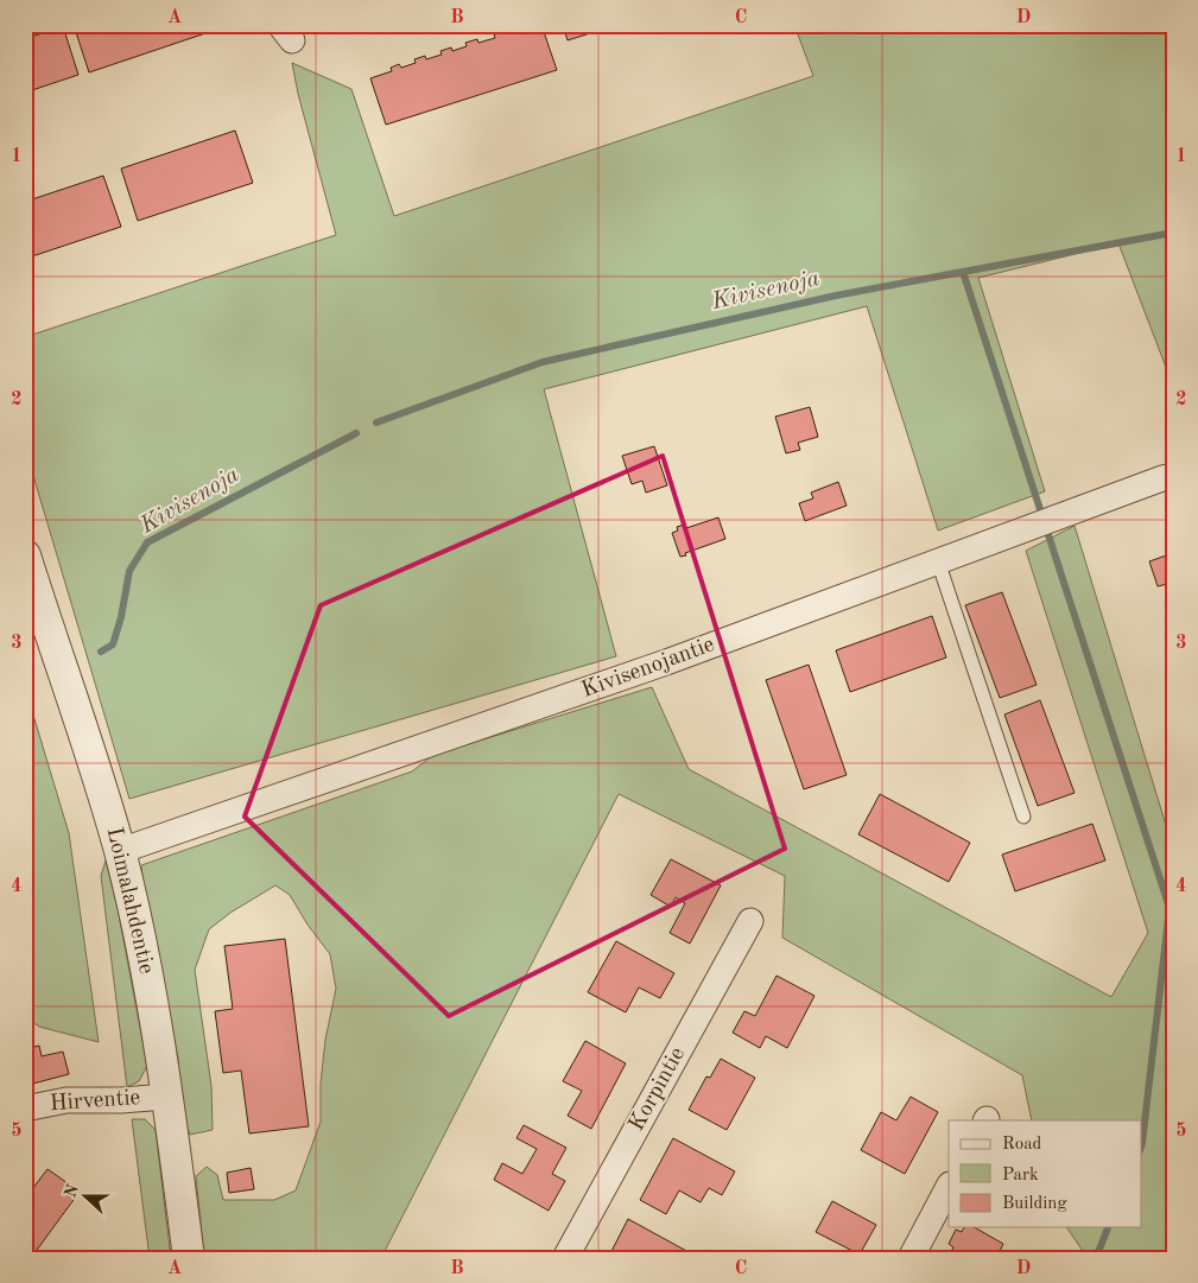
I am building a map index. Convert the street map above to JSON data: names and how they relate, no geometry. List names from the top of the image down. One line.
{"streets":{"street":["Kivisenojantie","Loimalahdentie","Korpintie","Hirventie"]},"crossings":[["Kivisenojantie","Loimalahdentie"],["Loimalahdentie","Hirventie"]],"water":["Kivisenoja"],"legend":["Road","Park","Building"],"north":"left","grid":{"columns":["A","B","C","D"],"rows":["1","2","3","4","5"]}}
